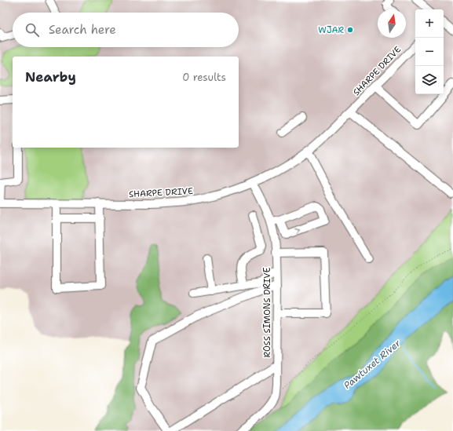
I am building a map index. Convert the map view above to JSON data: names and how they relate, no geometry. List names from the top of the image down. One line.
{"streets":{"street":["SHARPE DRIVE","ROSS SIMONS DRIVE"]},"crossings":[["SHARPE DRIVE","ROSS SIMONS DRIVE"]],"water":["Pawtuxet River"],"places":["WJAR"],"north":"top","page":{"map_buttons":["+","−"],"search":"Search here","heading":["Nearby","0 results"]}}
